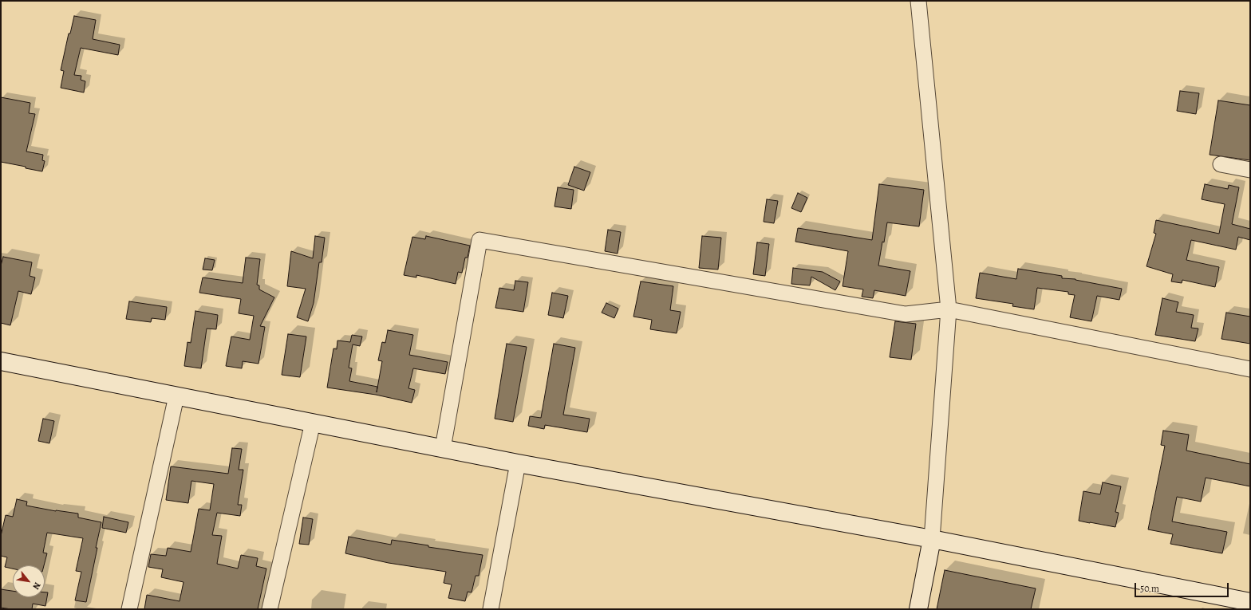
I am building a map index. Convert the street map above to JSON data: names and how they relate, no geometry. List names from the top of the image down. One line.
{"scale_bar":"50 m","north":"bottom right"}
